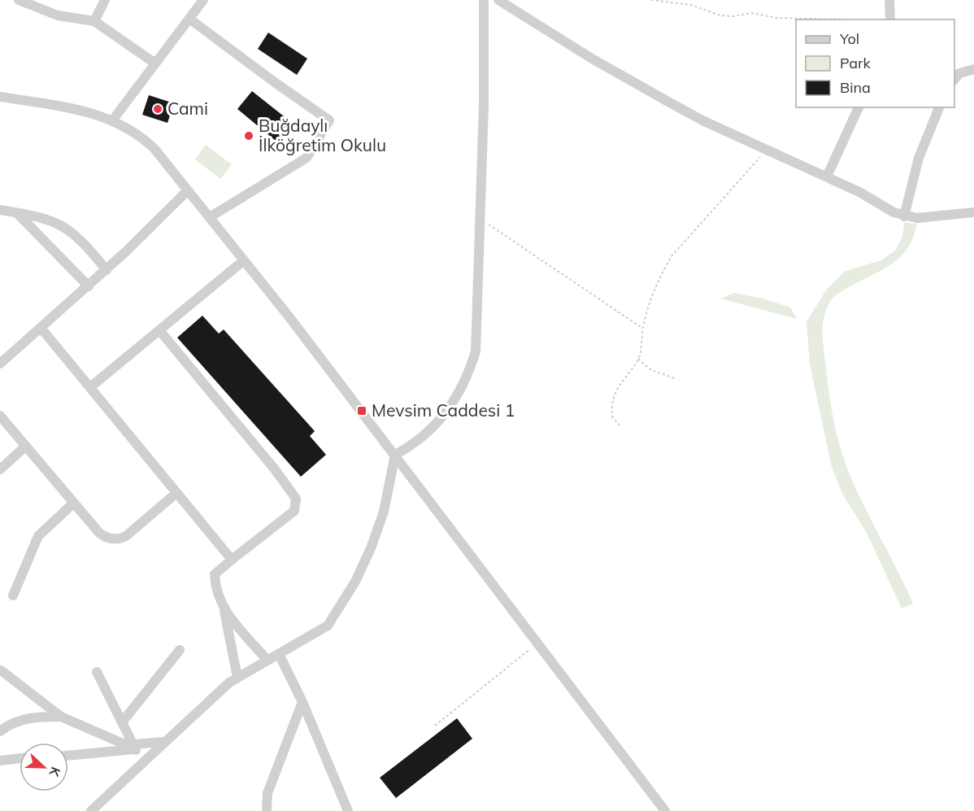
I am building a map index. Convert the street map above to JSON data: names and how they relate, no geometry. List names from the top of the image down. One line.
{"places":{"other":["Cami","Buğdaylı İlköğretim Okulu"],"transit":["Mevsim Caddesi 1"]},"legend":["Yol","Park","Bina"],"north":"right"}
